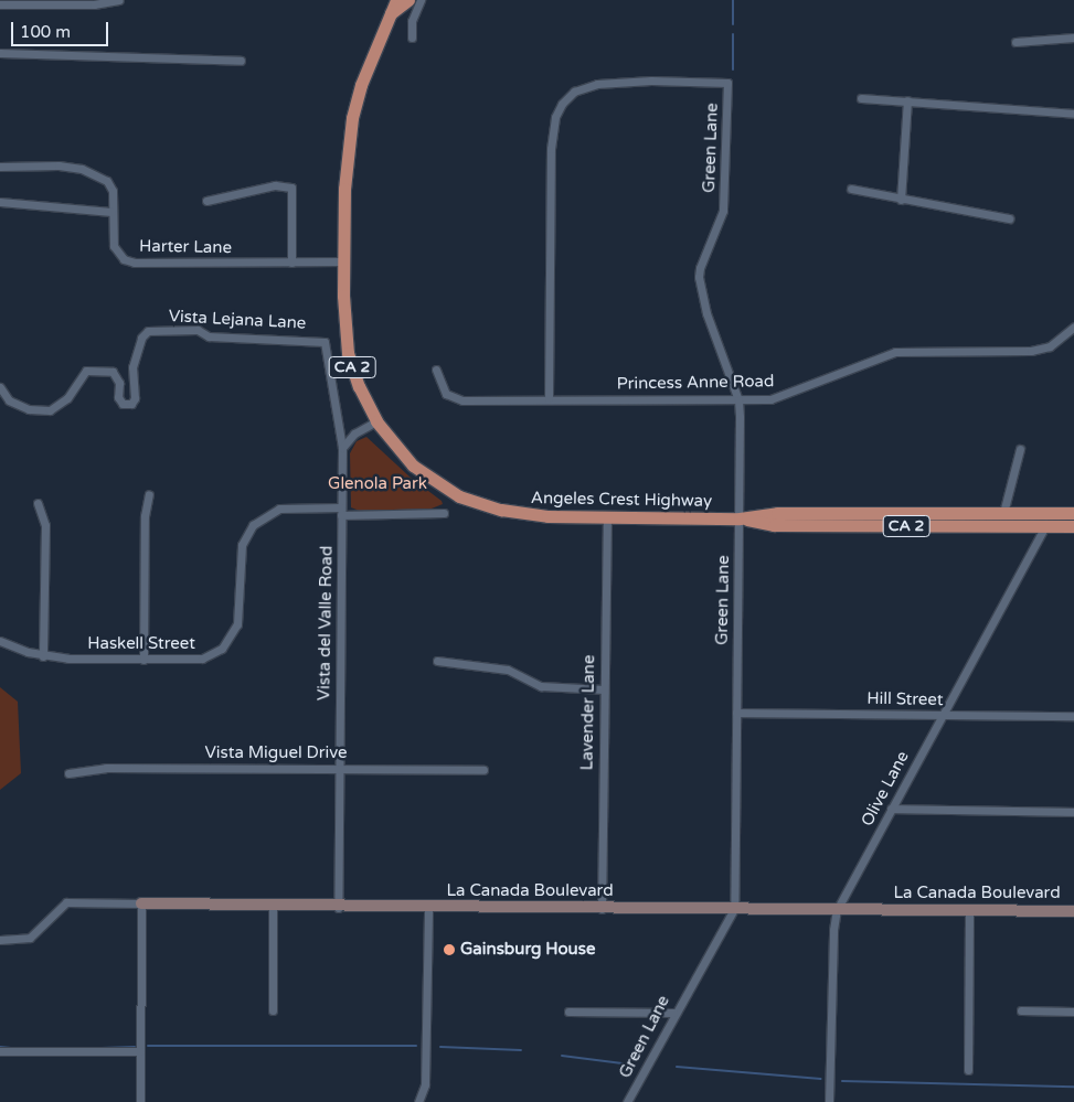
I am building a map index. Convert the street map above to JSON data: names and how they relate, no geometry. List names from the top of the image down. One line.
{"streets":{"main road":["CA 2","Angeles Crest Highway"],"street":["Green Lane","Harter Lane","Vista Lejana Lane","Princess Anne Road","Vista del Valle Road","Haskell Street","Hill Street","Lavender Lane","Vista Miguel Drive","Olive Lane","La Canada Boulevard"]},"crossings":[["Green Lane","Princess Anne Road"],["Green Lane","Angeles Crest Highway"],["Green Lane","Hill Street"],["Green Lane","La Canada Boulevard"],["Harter Lane","Angeles Crest Highway"],["Vista Lejana Lane","Vista del Valle Road"],["Angeles Crest Highway","Lavender Lane"],["Angeles Crest Highway","Olive Lane"],["Vista del Valle Road","Haskell Street"],["Vista del Valle Road","Vista Miguel Drive"],["Vista del Valle Road","La Canada Boulevard"],["Hill Street","Olive Lane"],["Lavender Lane","La Canada Boulevard"],["Olive Lane","La Canada Boulevard"]],"parks":["Glenola Park"],"places":["Gainsburg House"],"scale_bar":"100 m"}
